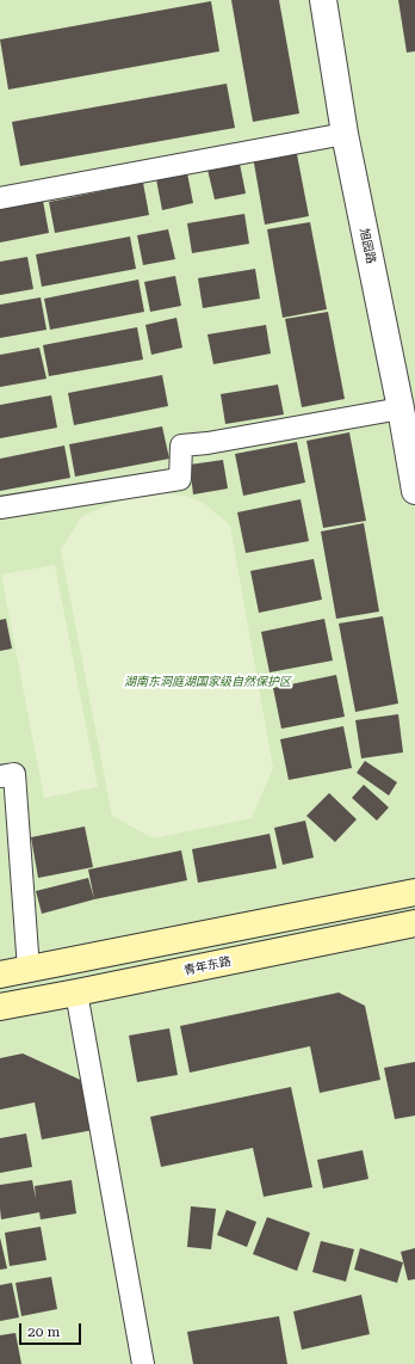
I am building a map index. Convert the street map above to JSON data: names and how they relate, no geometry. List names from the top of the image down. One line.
{"streets":{"main road":["青年东路"],"street":["旭园路"]},"parks":["湖南东洞庭湖国家级自然保护区"],"scale_bar":"20 m"}
